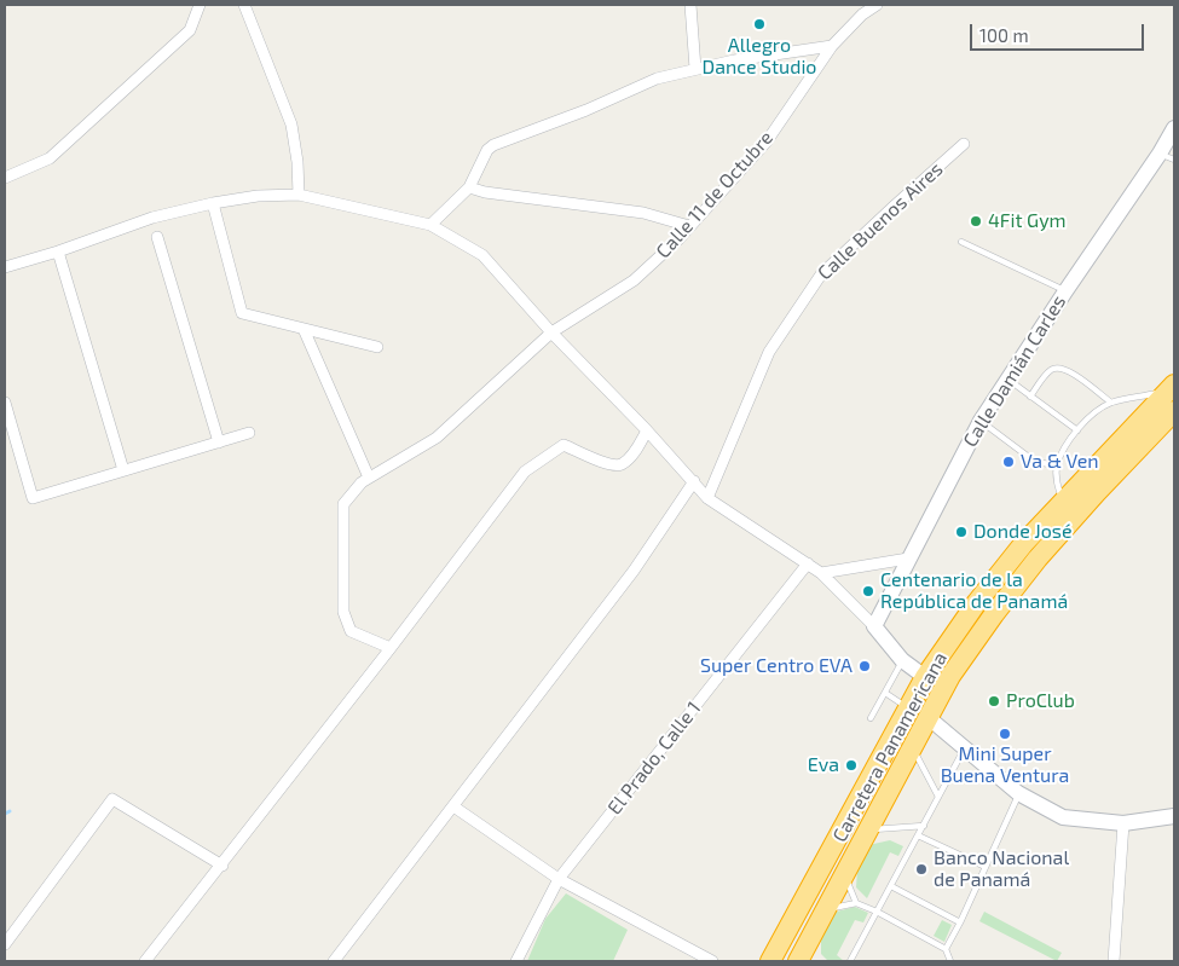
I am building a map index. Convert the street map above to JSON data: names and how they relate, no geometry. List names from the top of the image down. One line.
{"streets":{"highway":["Carretera Panamericana"],"street":["Calle 11 de Octubre","Calle Buenos Aires","Calle Damián Carles","El Prado, Calle 1"]},"places":["Allegro Dance Studio","4Fit Gym","Va & Ven","Donde José","Centenario de la República de Panamá","Super Centro EVA","ProClub","Mini Super Buena Ventura","Eva","Banco Nacional de Panamá"],"scale_bar":"100 m"}
